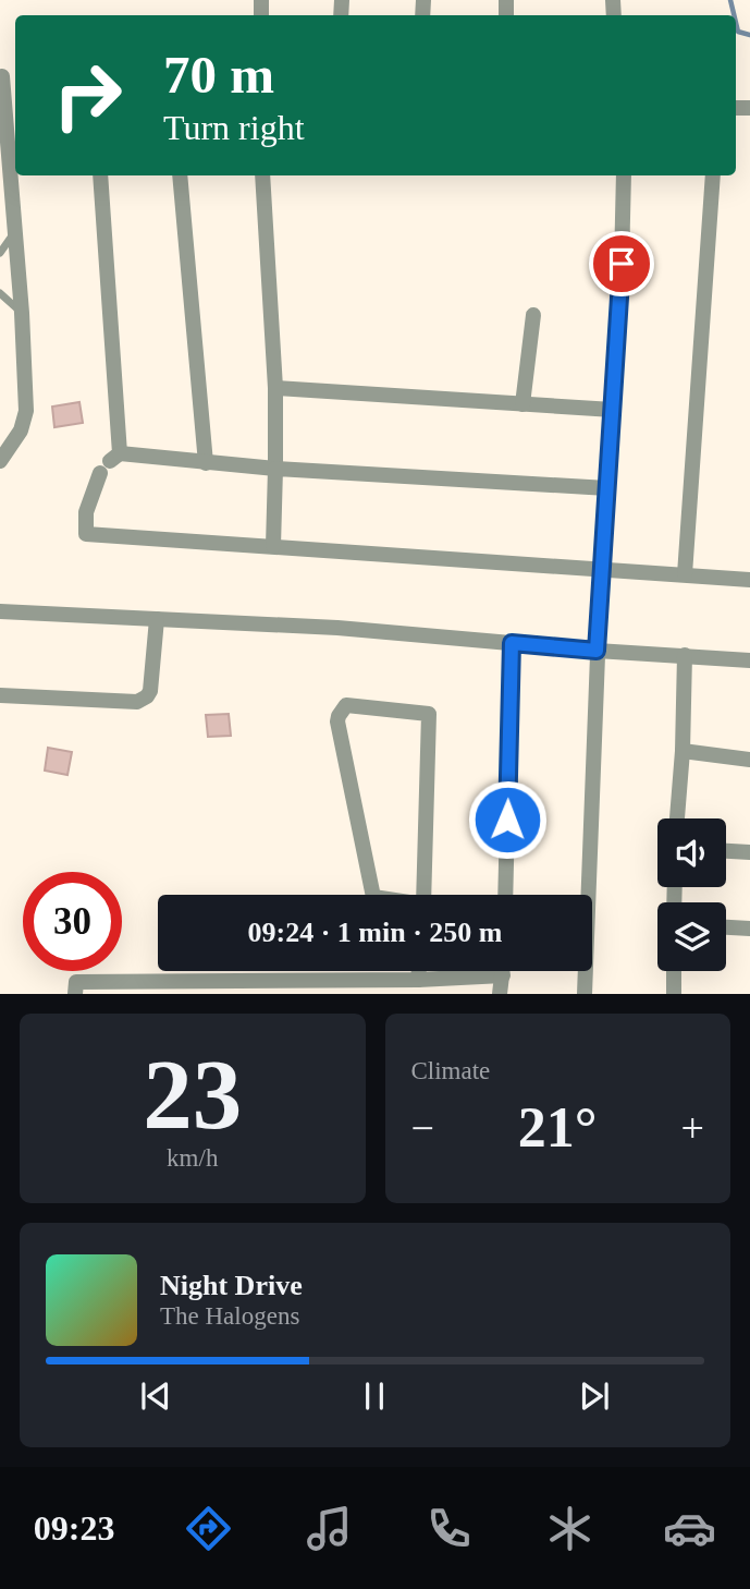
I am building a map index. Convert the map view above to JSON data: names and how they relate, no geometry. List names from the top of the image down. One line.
{"page":{"turn":["70 m","Turn right"],"limit":"30","trip":"09:24 · 1 min · 250 m","tile":[["23","km/h"],"Climate"],"heat":["−","21°","+"],"song":["Night Drive","The Halogens"],"tabs":"09:23"}}
